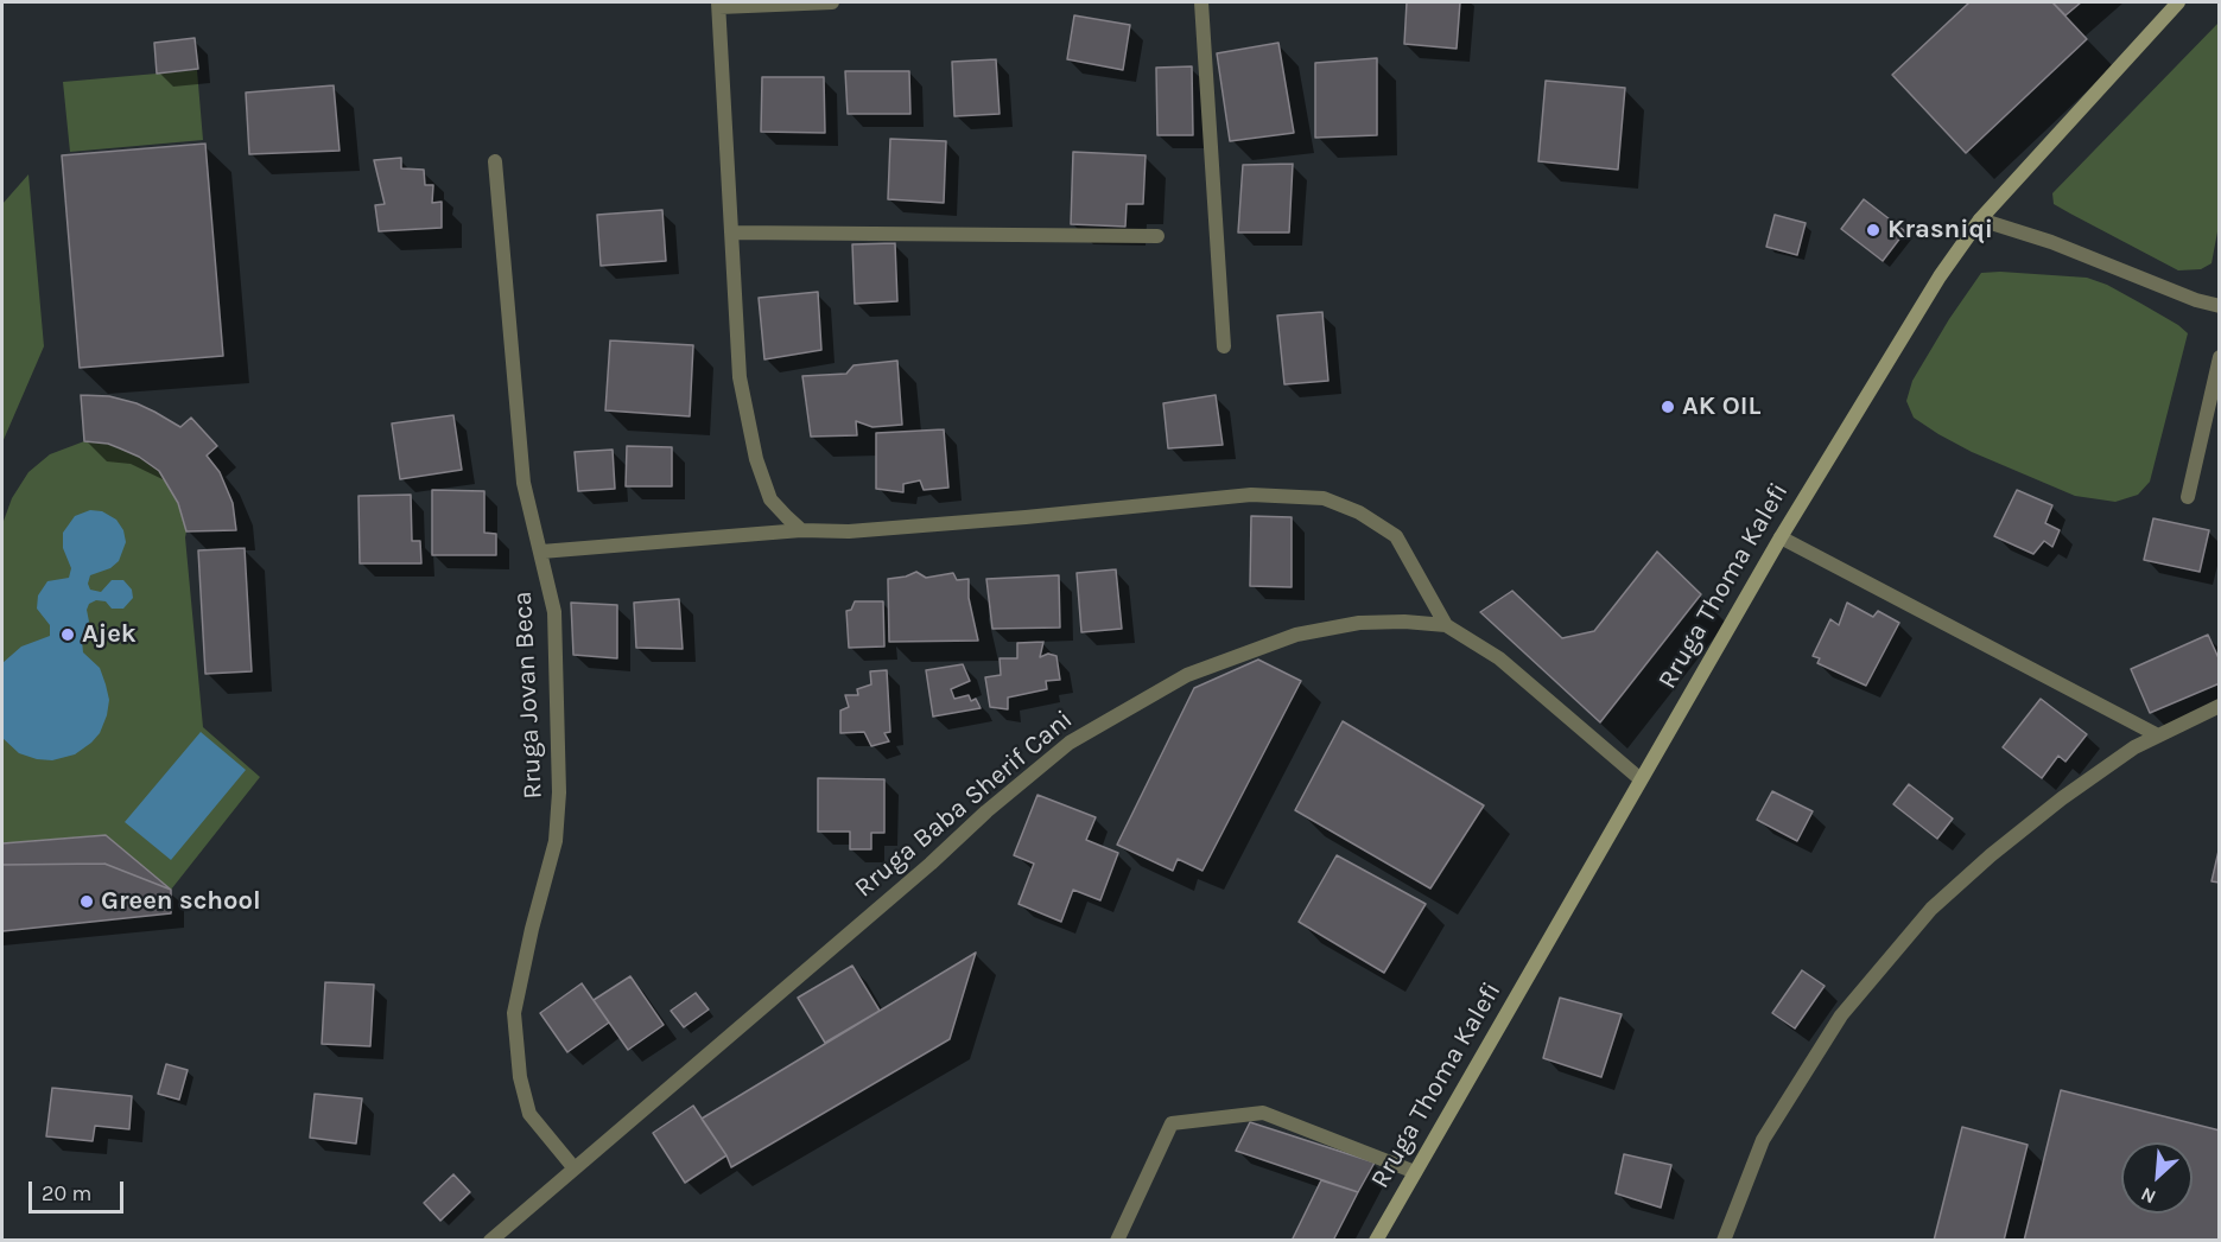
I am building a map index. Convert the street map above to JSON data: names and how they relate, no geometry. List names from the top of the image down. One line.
{"streets":{"main road":["Rruga Thoma Kalefi"],"street":["Rruga Jovan Beca","Rruga Baba Sherif Cani"]},"crossings":[["Rruga Thoma Kalefi","Rruga Baba Sherif Cani"],["Rruga Jovan Beca","Rruga Baba Sherif Cani"]],"places":["Krasniqi","AK OIL","Ajek","Green school"],"scale_bar":"20 m","north":"bottom left"}
